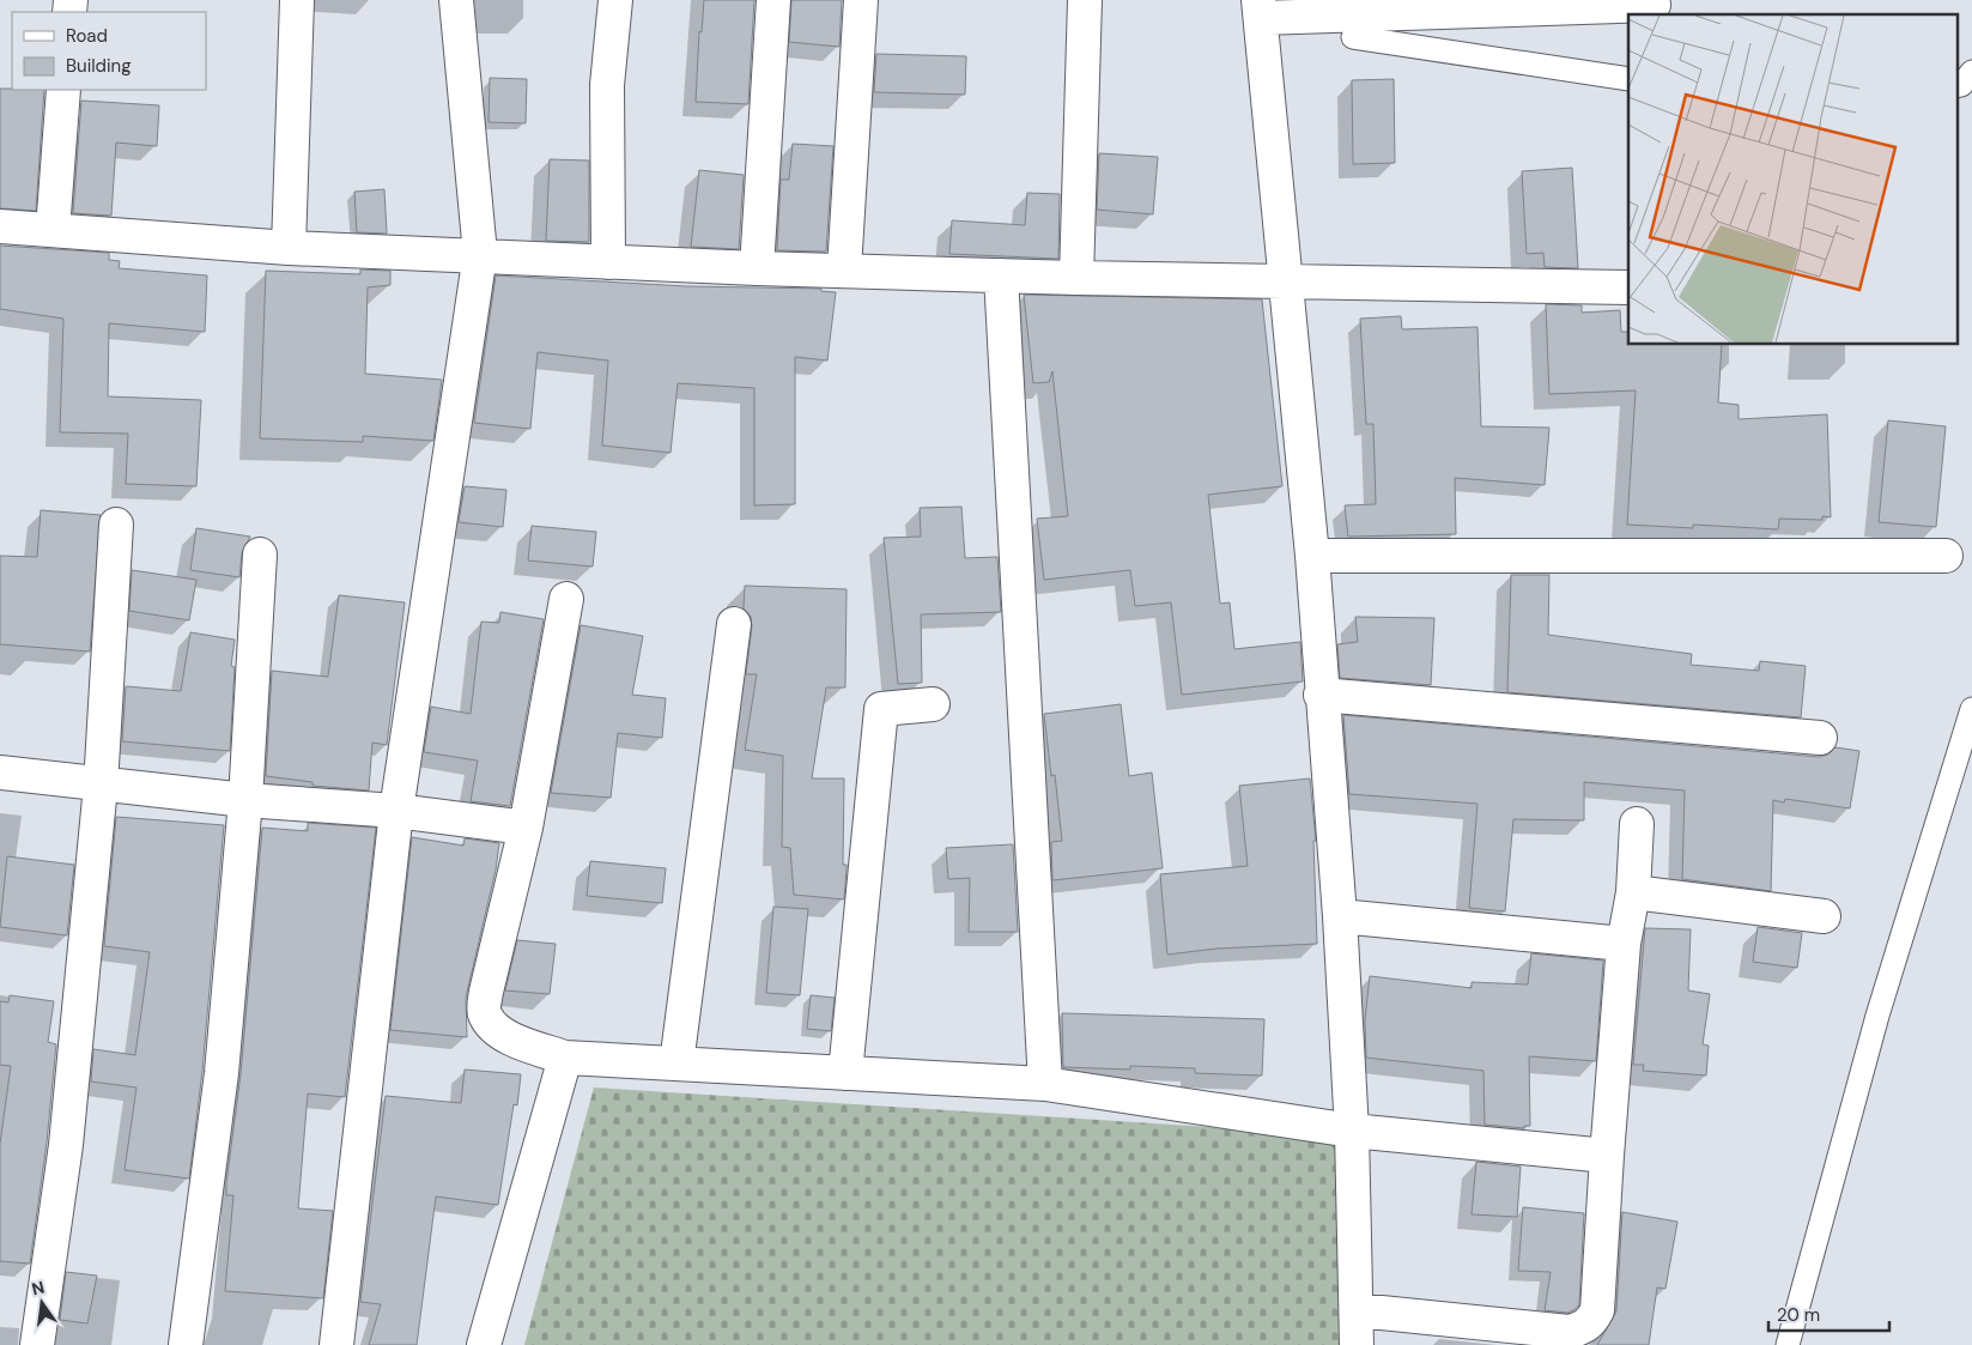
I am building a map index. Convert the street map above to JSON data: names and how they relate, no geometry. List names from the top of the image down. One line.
{"legend":["Road","Building"],"scale_bar":"20 m","north":"top"}
